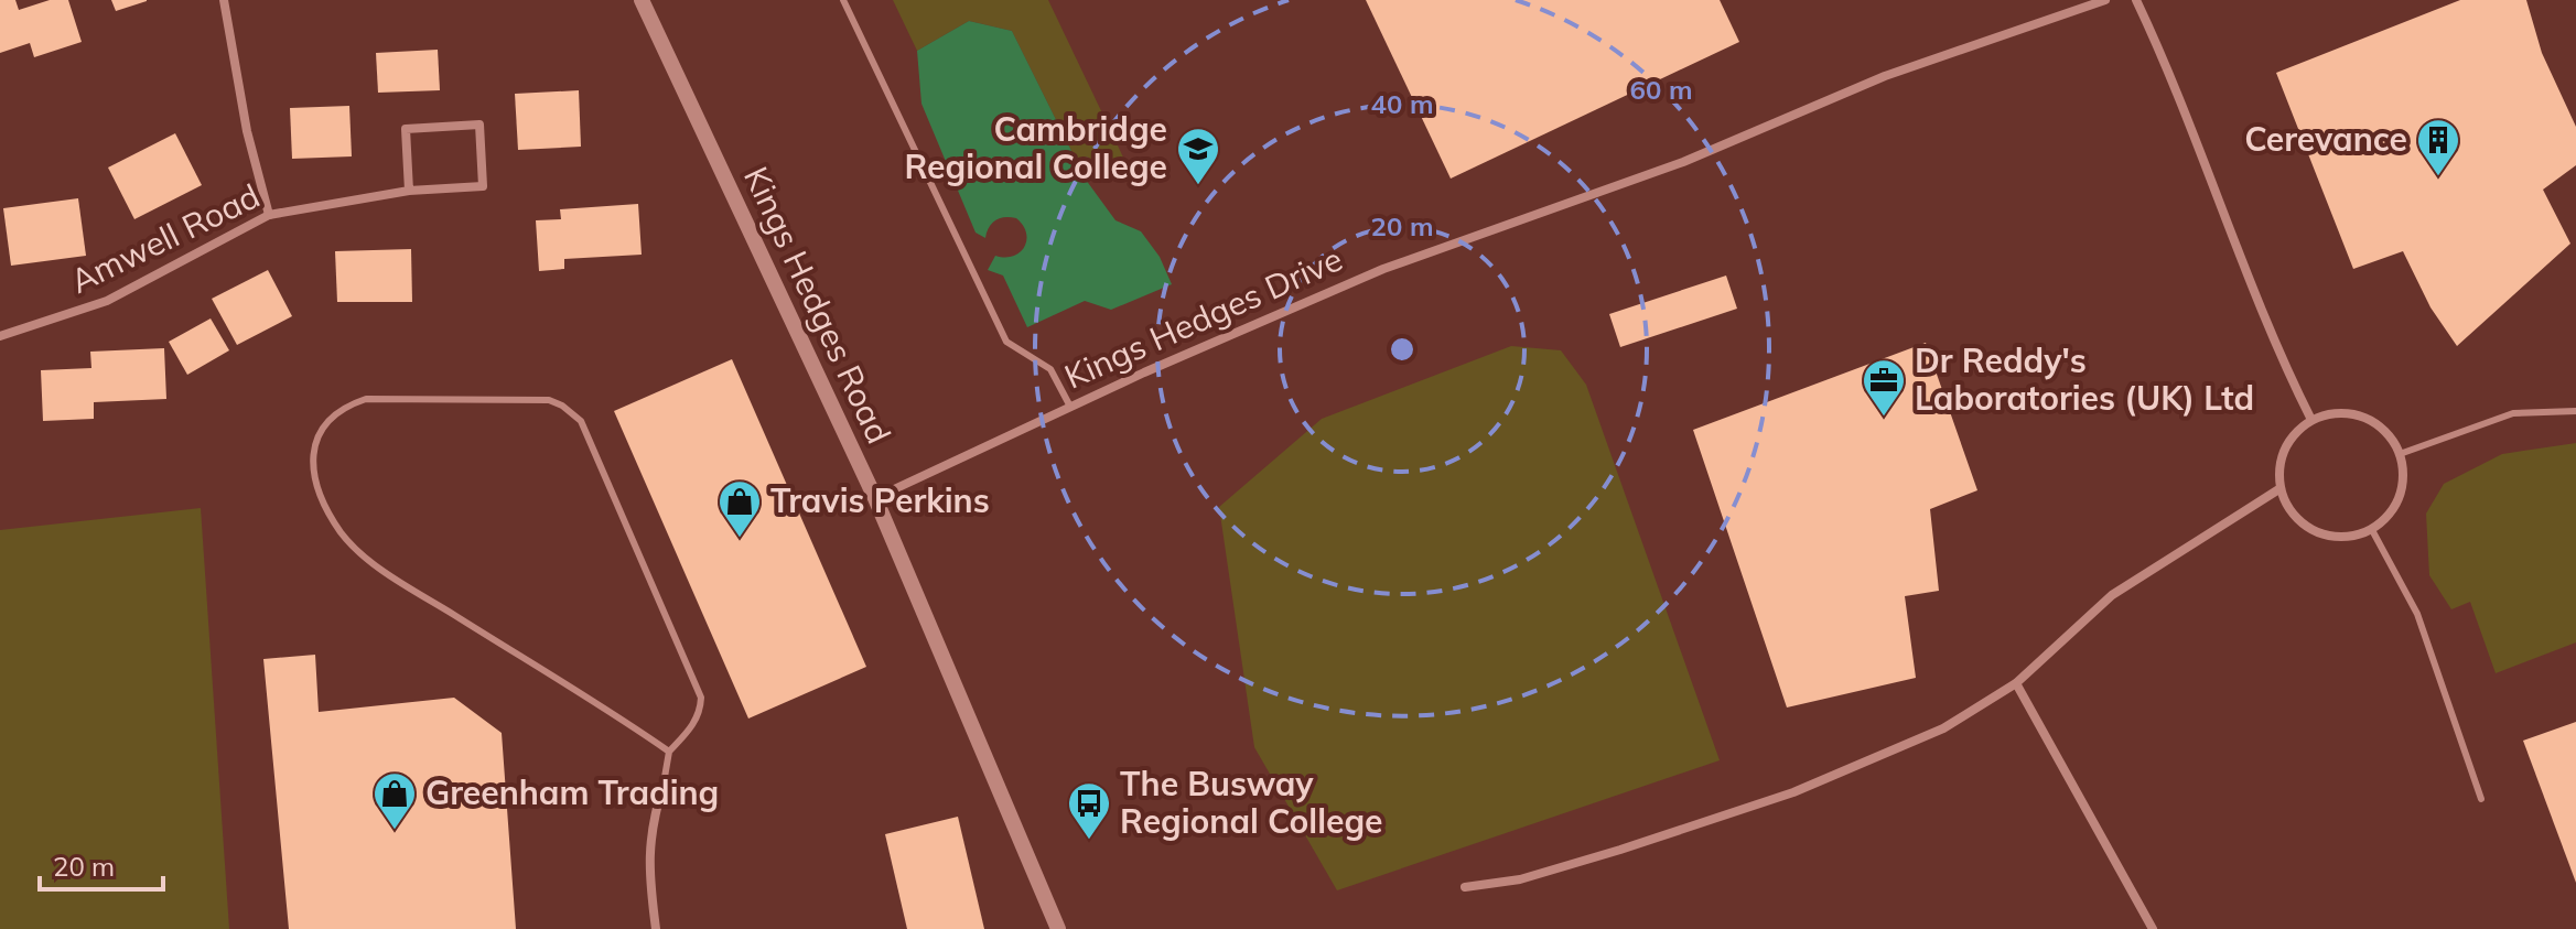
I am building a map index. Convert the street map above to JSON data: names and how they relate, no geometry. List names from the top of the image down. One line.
{"streets":{"street":["Amwell Road","Kings Hedges Road","Kings Hedges Drive"]},"crossings":[["Kings Hedges Road","Kings Hedges Drive"]],"places":{"building":["Cerevance"],"school or university":["Cambridge Regional College"],"office":["Dr Reddy's Laboratories (UK) Ltd"],"shop":["Travis Perkins","Greenham Trading"],"bus stop":["The Busway Regional College"]},"scale_bar":"20 m","rings":["60 m","40 m","20 m"]}
